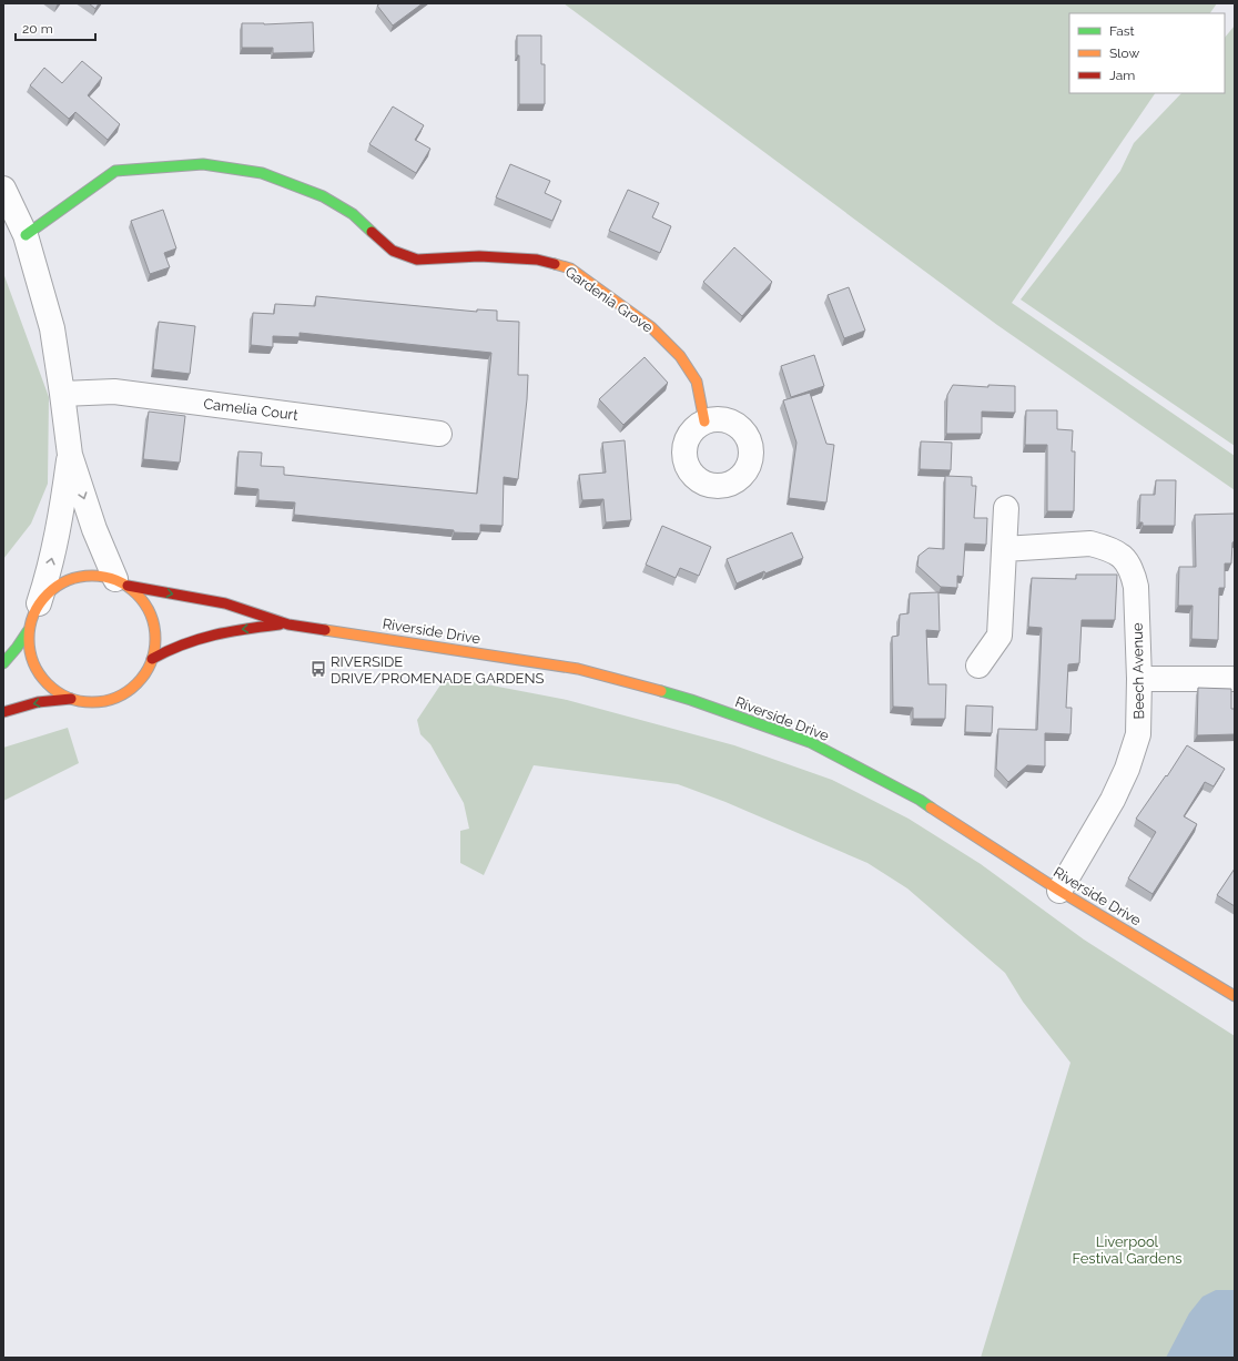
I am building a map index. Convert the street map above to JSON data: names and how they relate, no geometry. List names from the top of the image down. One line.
{"streets":{"street":["Gardenia Grove","Camelia Court","Riverside Drive","Beech Avenue"]},"crossings":[["Riverside Drive","Beech Avenue"]],"parks":["Liverpool Festival Gardens"],"places":{"bus stop":["RIVERSIDE DRIVE/PROMENADE GARDENS"]},"legend":["Fast","Slow","Jam"],"scale_bar":"20 m"}
